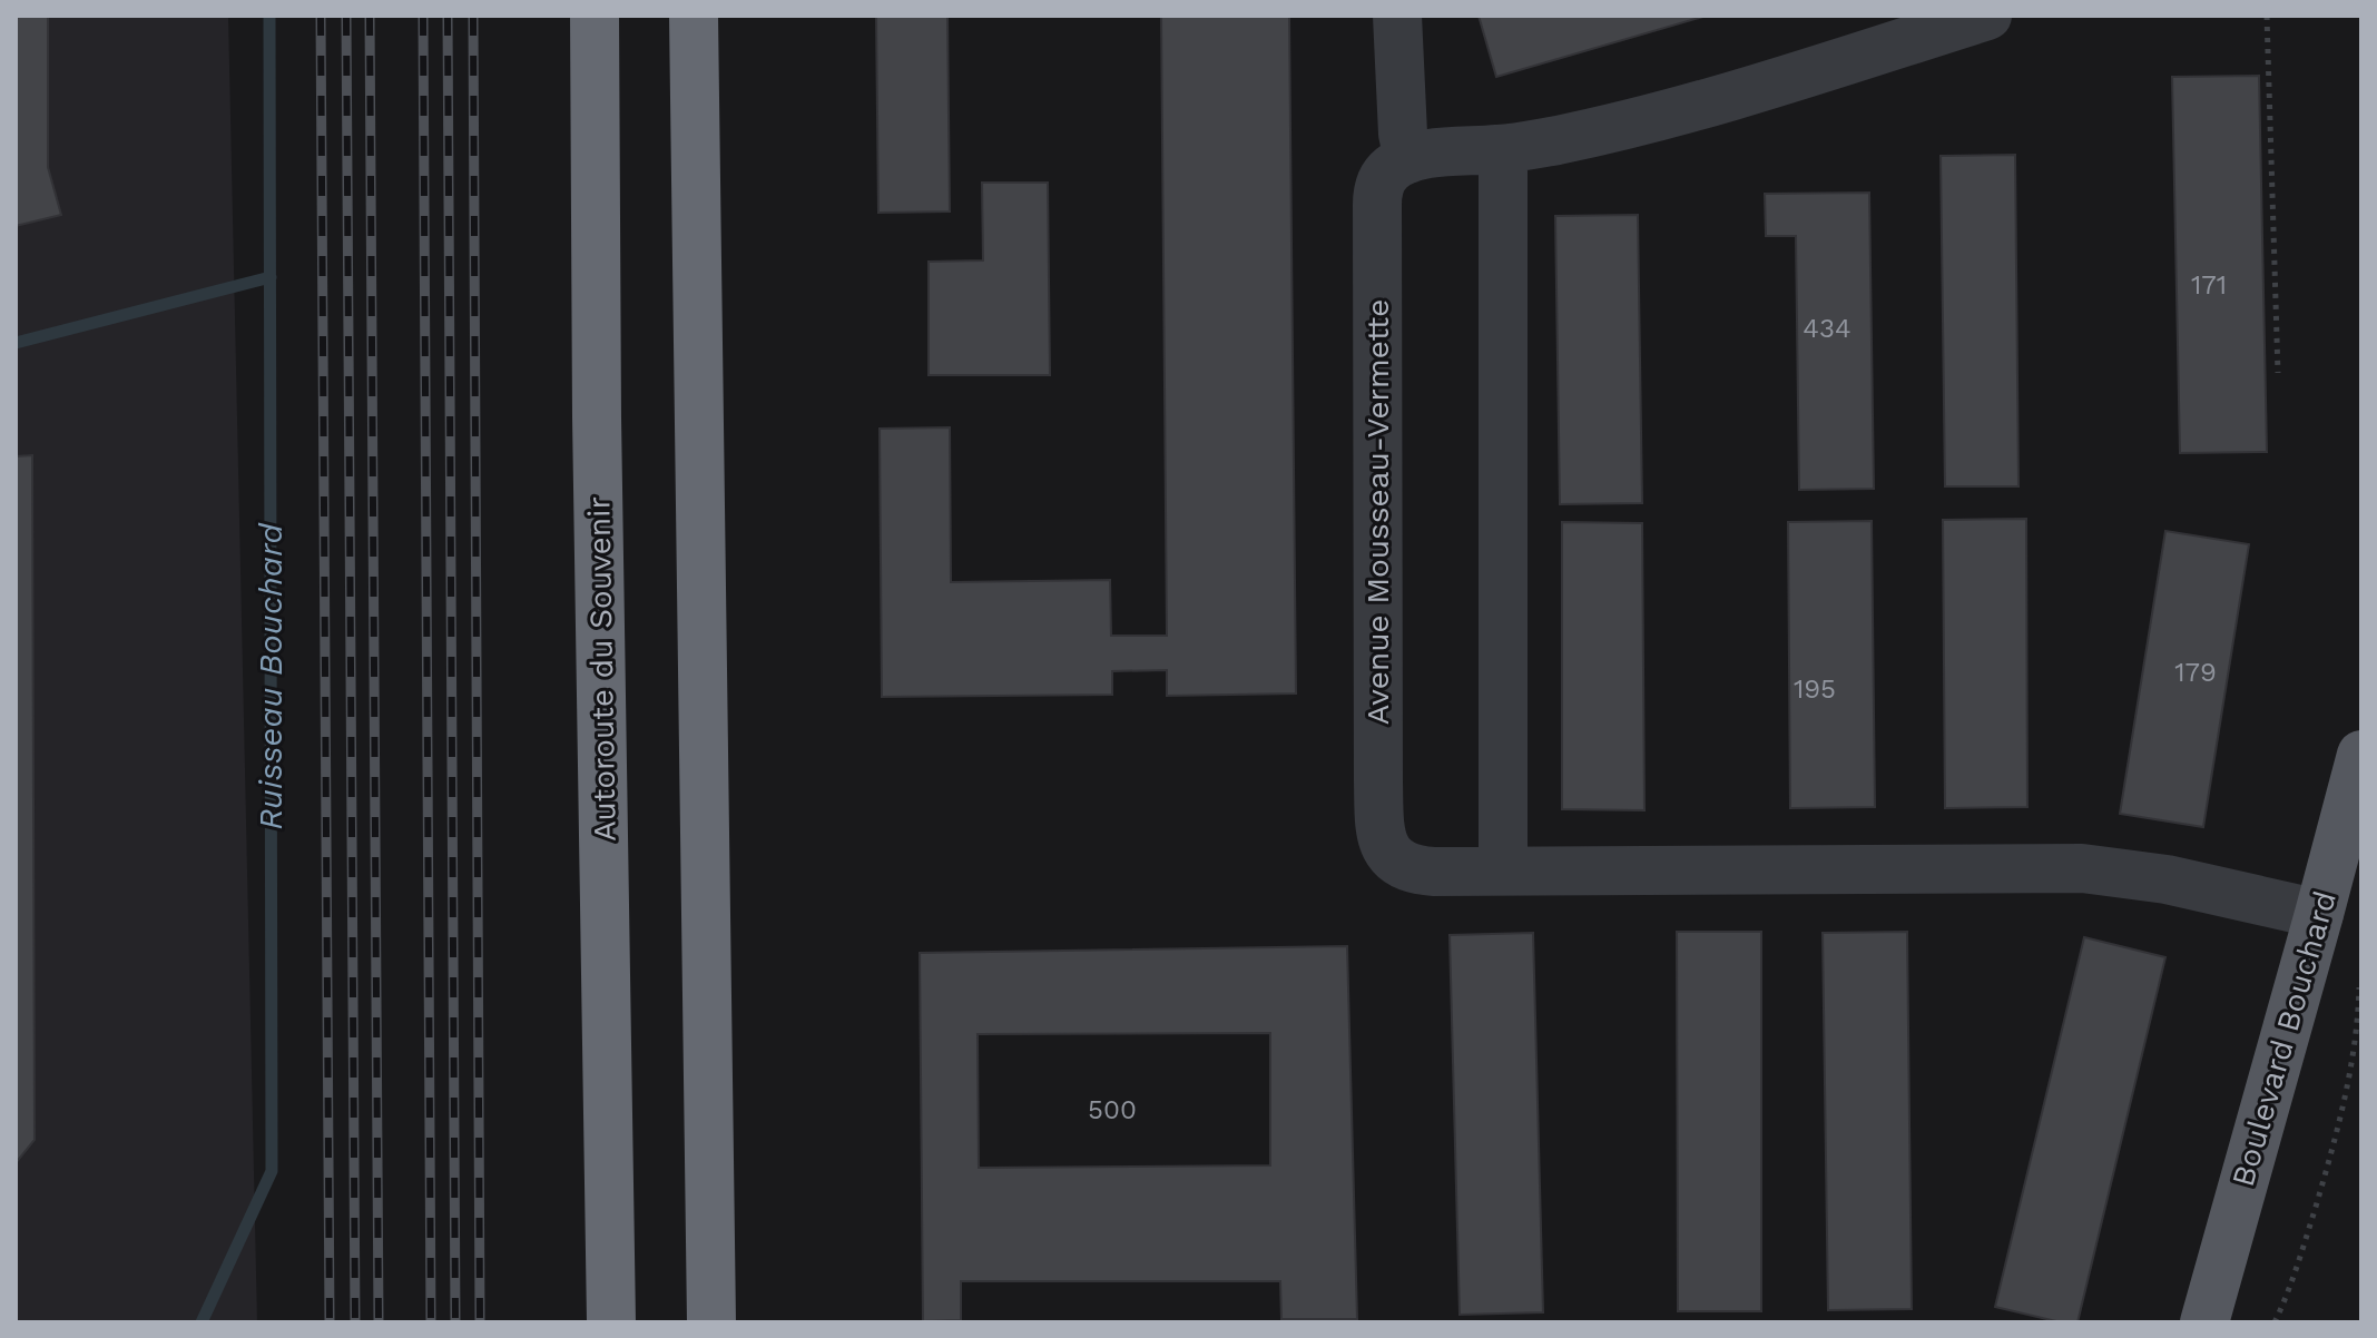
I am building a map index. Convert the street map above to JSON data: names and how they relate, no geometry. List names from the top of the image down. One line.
{"streets":{"highway":["Autoroute du Souvenir"],"main road":["Boulevard Bouchard"],"street":["Avenue Mousseau-Vermette"]},"crossings":[["Avenue Mousseau-Vermette","Boulevard Bouchard"]],"water":["Ruisseau Bouchard"],"house_numbers":["171","434","179","195","500"]}
